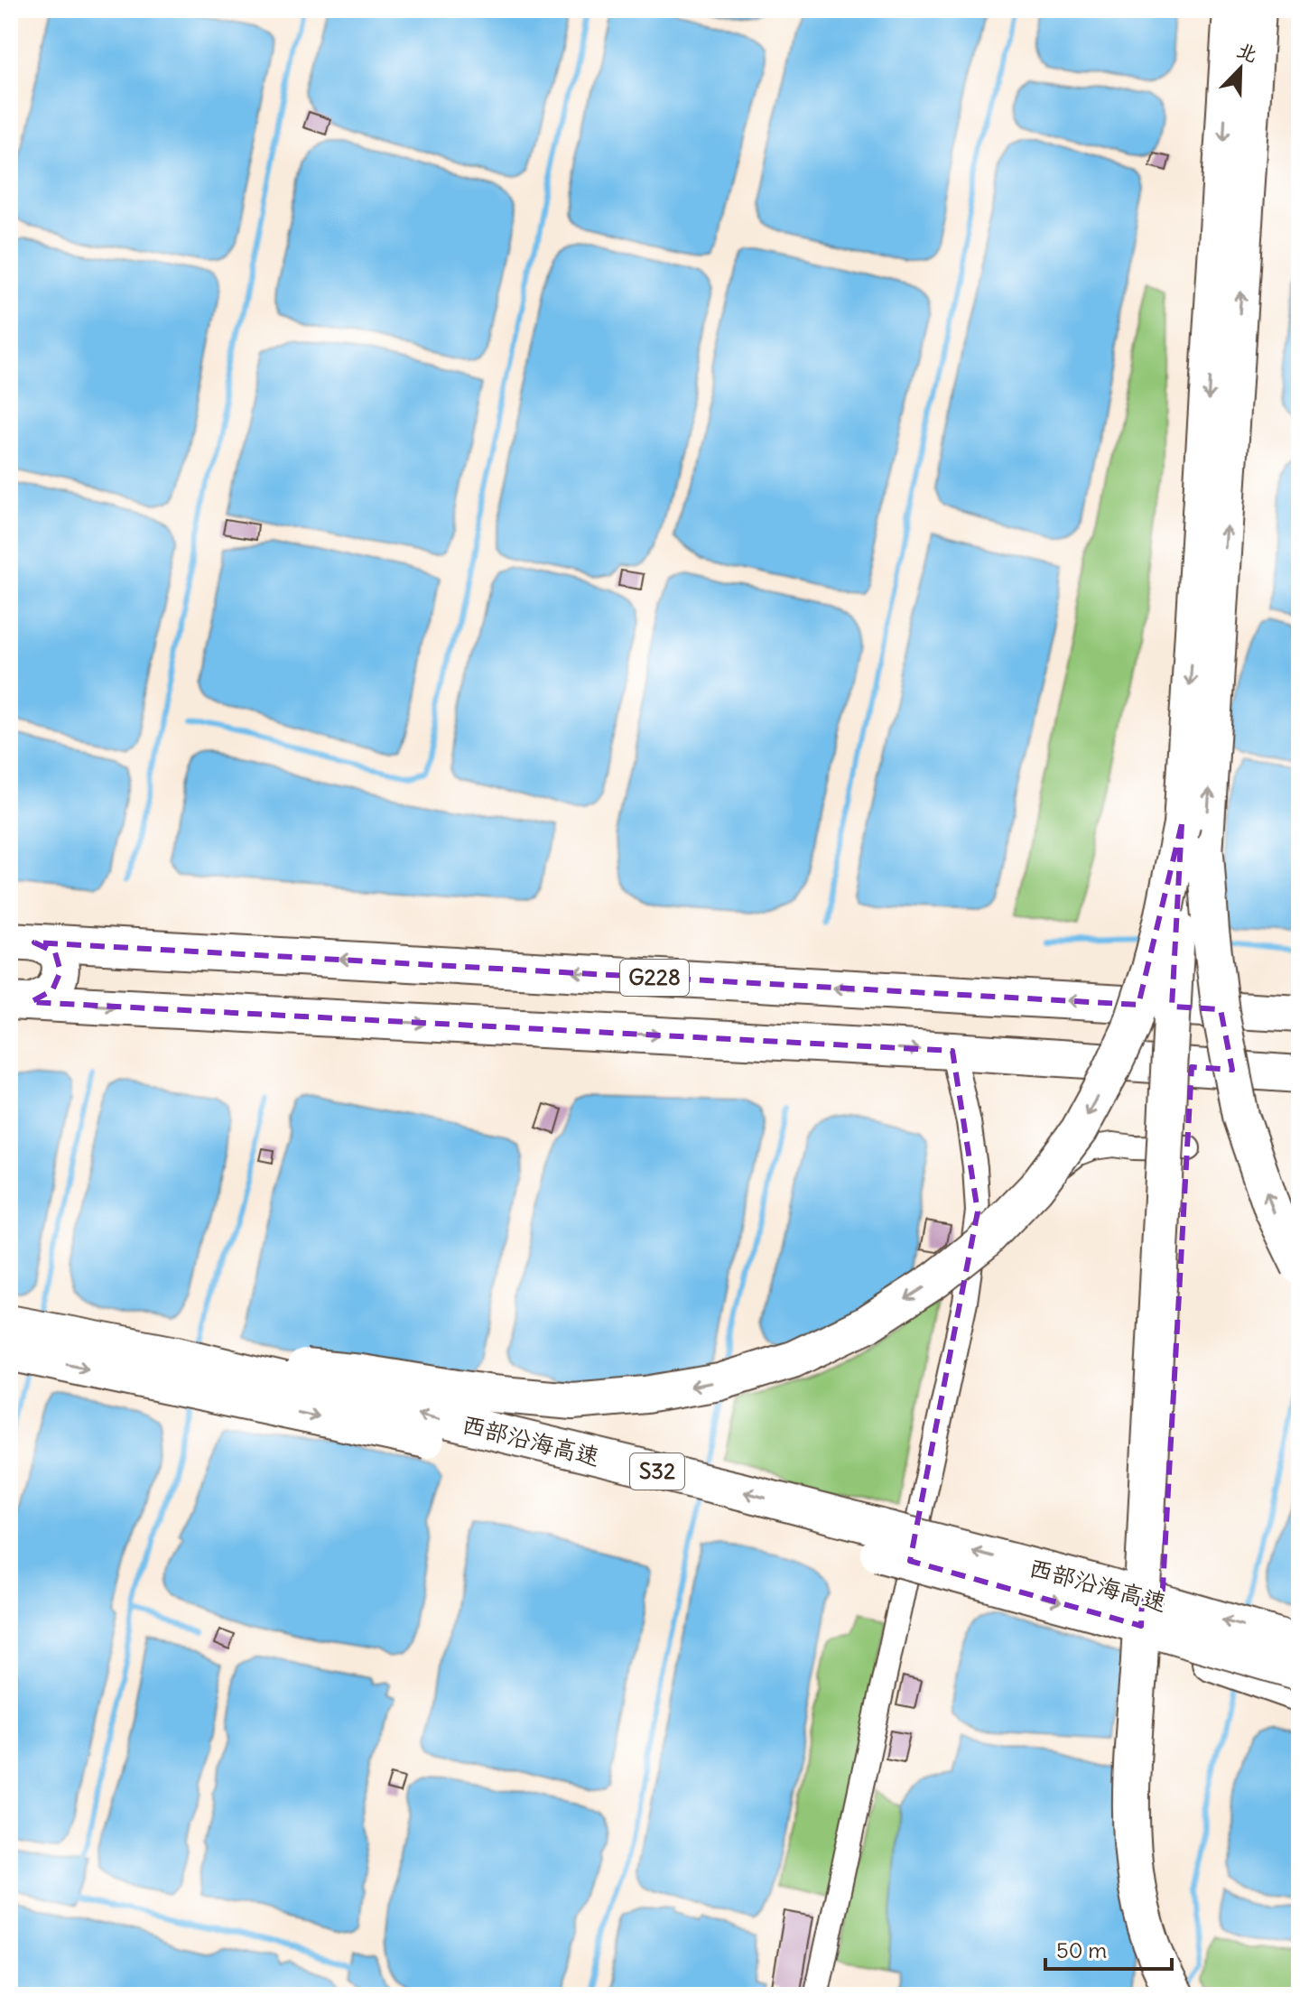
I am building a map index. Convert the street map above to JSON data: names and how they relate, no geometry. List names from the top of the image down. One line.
{"streets":{"highway":["G228","西部沿海高速","S32"]},"scale_bar":"50 m","north":"top right"}
